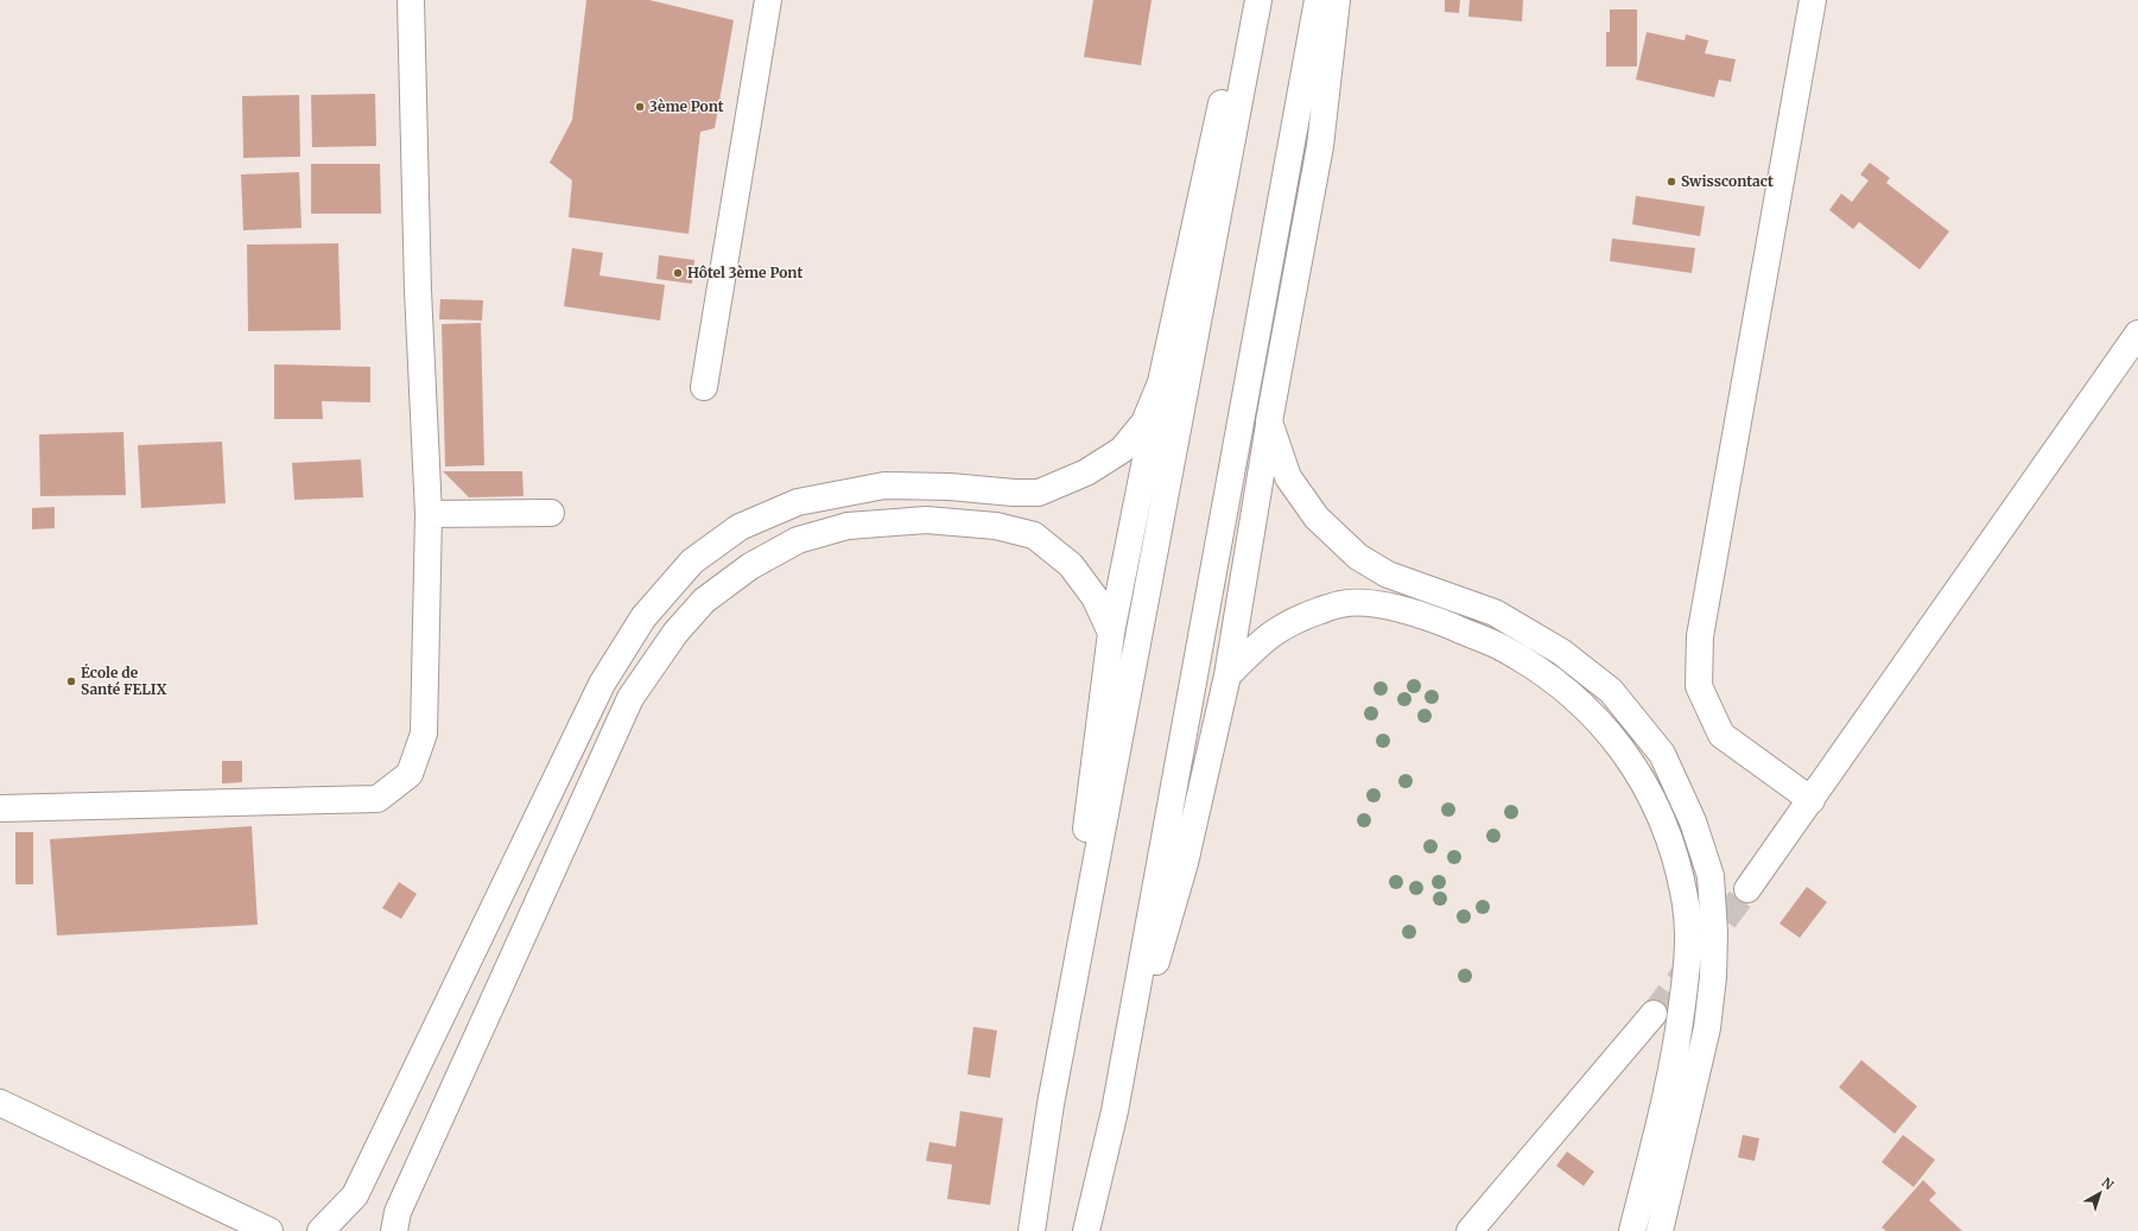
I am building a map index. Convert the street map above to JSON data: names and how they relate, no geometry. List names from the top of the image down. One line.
{"places":["3ème Pont","Swisscontact","Hôtel 3ème Pont","École de Santé FELIX"],"north":"top right"}
